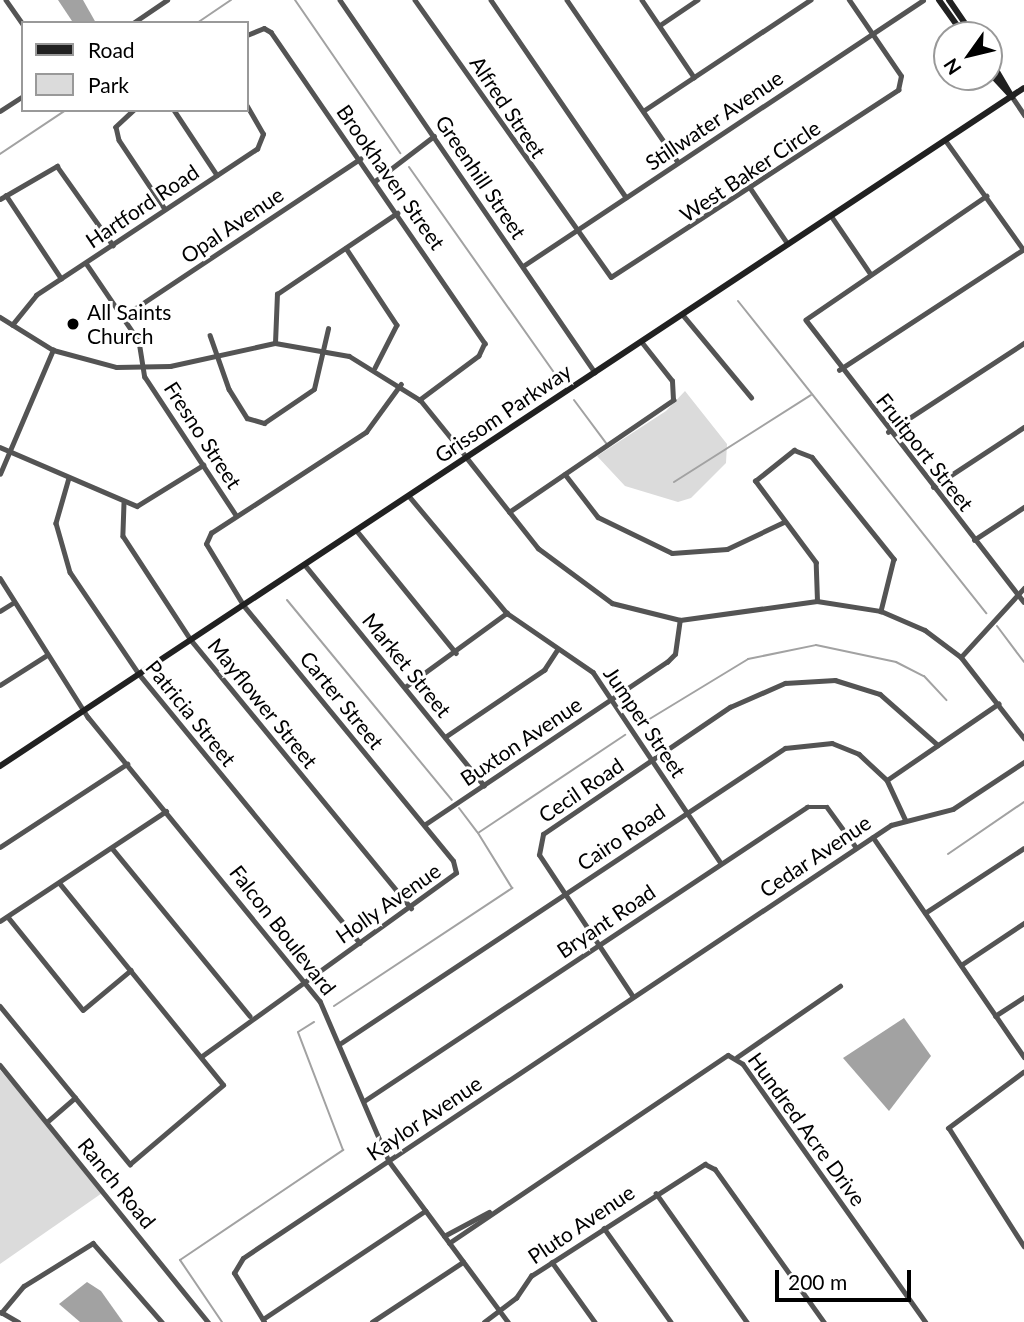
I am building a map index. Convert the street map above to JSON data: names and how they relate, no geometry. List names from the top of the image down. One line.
{"streets":{"main road":["Grissom Parkway"],"street":["Alfred Street","Stillwater Avenue","West Baker Circle","Brookhaven Street","Greenhill Street","Hartford Road","Opal Avenue","Fresno Street","Fruitport Street","Market Street","Carter Street","Mayflower Street","Patricia Street","Jumper Street","Buxton Avenue","Cecil Road","Cairo Road","Cedar Avenue","Holly Avenue","Bryant Road","Falcon Boulevard","Kaylor Avenue","Hundred Acre Drive","Ranch Road","Pluto Avenue"]},"crossings":[["Alfred Street","Stillwater Avenue"],["Alfred Street","West Baker Circle"],["Stillwater Avenue","West Baker Circle"],["Stillwater Avenue","Greenhill Street"],["Brookhaven Street","Opal Avenue"],["Greenhill Street","Grissom Parkway"],["Hartford Road","Fresno Street"],["Opal Avenue","Fresno Street"],["Grissom Parkway","Market Street"],["Grissom Parkway","Carter Street"],["Grissom Parkway","Mayflower Street"],["Grissom Parkway","Patricia Street"],["Grissom Parkway","Jumper Street"],["Grissom Parkway","Falcon Boulevard"],["Fresno Street","Carter Street"],["Market Street","Buxton Avenue"],["Carter Street","Buxton Avenue"],["Carter Street","Holly Avenue"],["Mayflower Street","Holly Avenue"],["Patricia Street","Holly Avenue"],["Jumper Street","Buxton Avenue"],["Jumper Street","Cecil Road"],["Jumper Street","Cairo Road"],["Jumper Street","Bryant Road"],["Cecil Road","Cairo Road"],["Cairo Road","Cedar Avenue"],["Cairo Road","Falcon Boulevard"],["Cedar Avenue","Bryant Road"],["Cedar Avenue","Kaylor Avenue"],["Holly Avenue","Falcon Boulevard"],["Bryant Road","Falcon Boulevard"],["Falcon Boulevard","Kaylor Avenue"],["Falcon Boulevard","Hundred Acre Drive"],["Falcon Boulevard","Pluto Avenue"]],"places":["All Saints Church"],"legend":["Road","Park"],"scale_bar":"200 m","north":"bottom left"}
